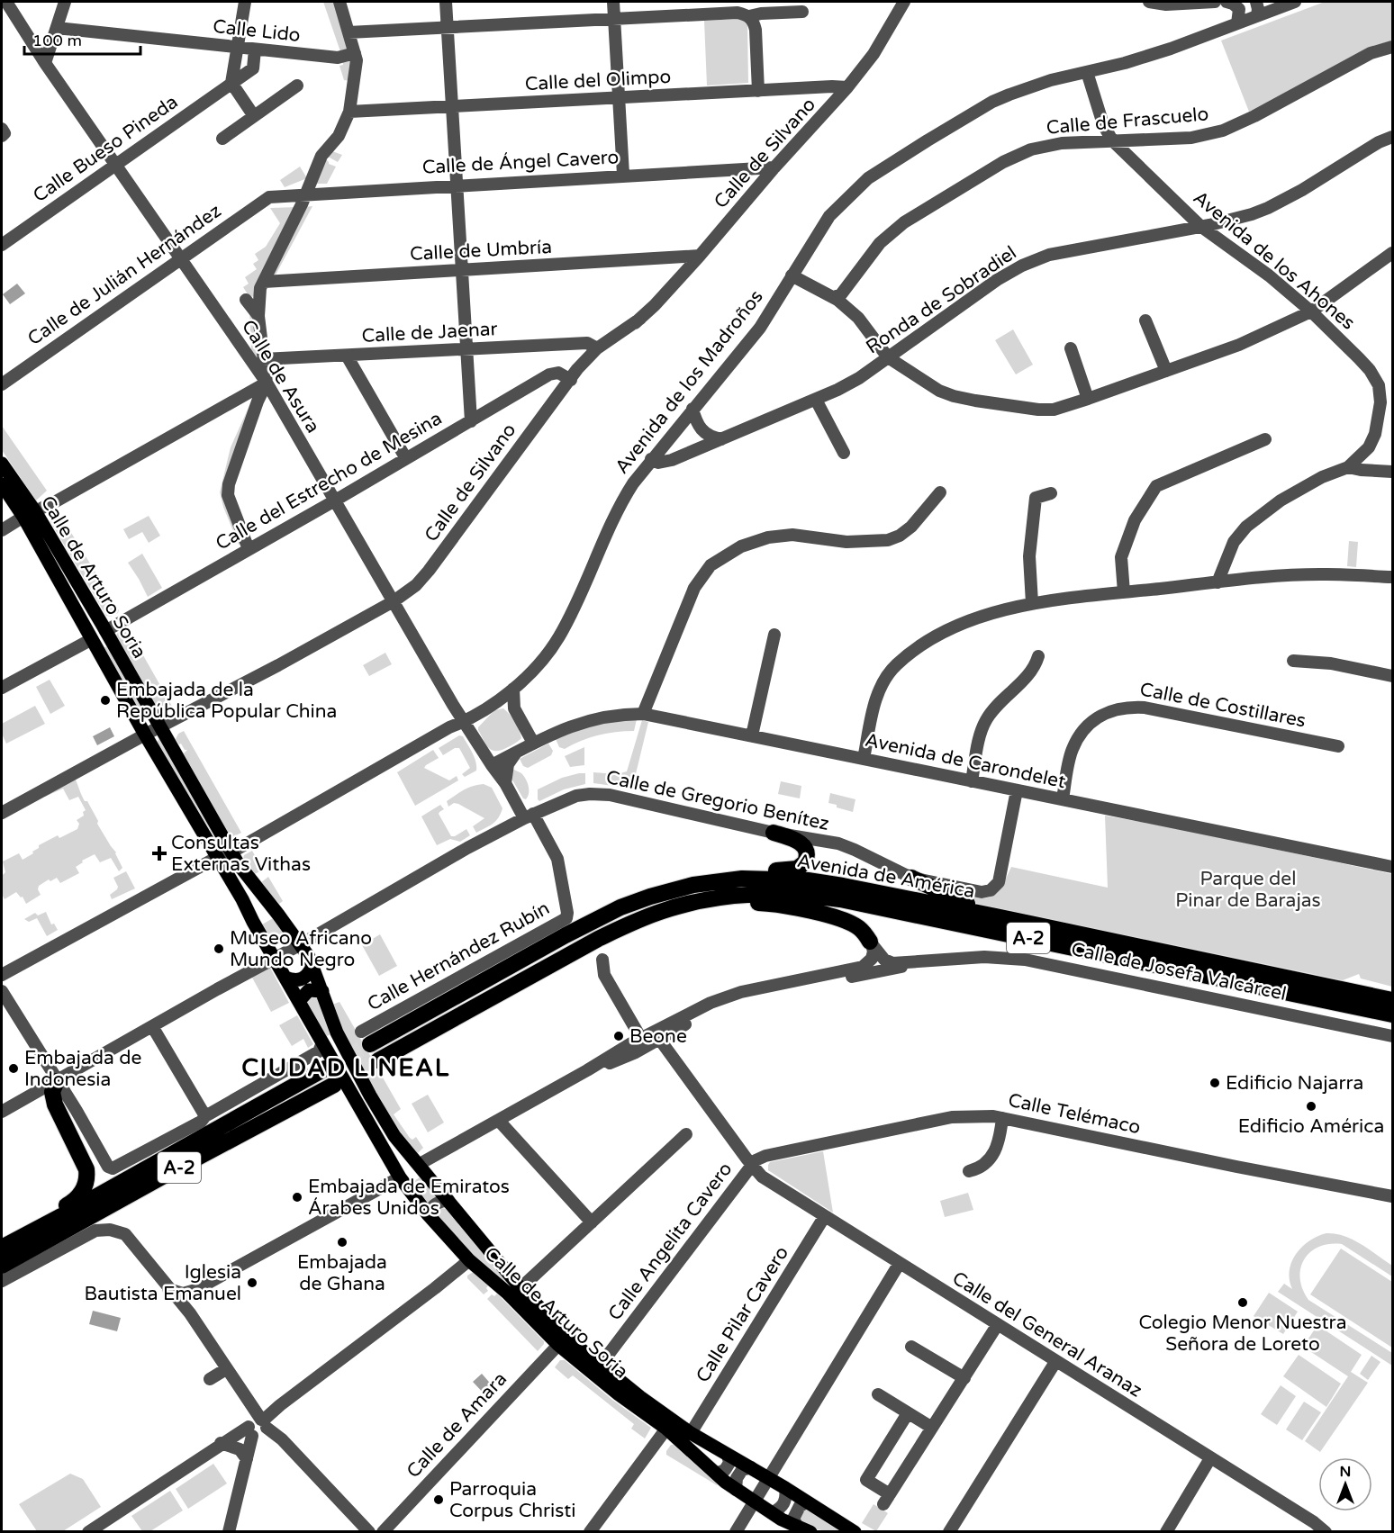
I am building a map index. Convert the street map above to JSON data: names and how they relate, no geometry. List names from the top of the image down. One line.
{"streets":{"highway":["Avenida de América","A-2"],"main road":["Calle de Arturo Soria"],"street":["Calle Lido","Calle del Olimpo","Calle de Frascuelo","Calle Bueso Pineda","Calle de Silvano","Calle de Ángel Cavero","Calle de Umbría","Avenida de los Ahones","Calle de Julián Hernández","Ronda de Sobradiel","Calle de Jaenar","Calle de Asura","Avenida de los Madroños","Calle del Estrecho de Mesina","Calle de Costillares","Avenida de Carondelet","Calle de Gregorio Benítez","Calle Hernández Rubín","Calle de Josefa Valcárcel","Calle Telémaco","Calle Angelita Cavero","Calle Pilar Cavero","Calle del General Aranaz","Calle de Amara"]},"crossings":[["Calle Lido","Calle Bueso Pineda"],["Calle del Olimpo","Calle de Silvano"],["Calle de Frascuelo","Avenida de los Ahones"],["Calle Bueso Pineda","Calle de Asura"],["Calle de Silvano","Calle de Ángel Cavero"],["Calle de Silvano","Calle de Umbría"],["Calle de Silvano","Calle de Jaenar"],["Calle de Silvano","Calle de Asura"],["Calle de Silvano","Calle del Estrecho de Mesina"],["Calle de Silvano","Calle de Arturo Soria"],["Calle de Ángel Cavero","Calle de Julián Hernández"],["Avenida de los Ahones","Ronda de Sobradiel"],["Avenida de los Ahones","Avenida de los Madroños"],["Calle de Julián Hernández","Calle de Asura"],["Ronda de Sobradiel","Avenida de los Madroños"],["Calle de Asura","Avenida de los Madroños"],["Calle de Asura","Calle del Estrecho de Mesina"],["Calle de Asura","Avenida de Carondelet"],["Calle de Asura","Calle de Gregorio Benítez"],["Calle de Asura","Calle Hernández Rubín"],["Avenida de los Madroños","Calle de Arturo Soria"],["Calle del Estrecho de Mesina","Calle de Arturo Soria"],["Calle de Arturo Soria","Calle de Gregorio Benítez"],["Calle de Arturo Soria","Calle de Josefa Valcárcel"],["Calle de Arturo Soria","Calle Angelita Cavero"],["Calle de Arturo Soria","Calle Pilar Cavero"],["Calle de Arturo Soria","Calle de Amara"],["Calle de Costillares","Avenida de Carondelet"],["Avenida de Carondelet","Calle de Gregorio Benítez"],["Avenida de América","Calle Hernández Rubín"],["Calle de Josefa Valcárcel","Calle del General Aranaz"],["Calle Telémaco","Calle Angelita Cavero"],["Calle Telémaco","Calle del General Aranaz"],["Calle Angelita Cavero","Calle del General Aranaz"],["Calle Pilar Cavero","Calle del General Aranaz"]],"districts":["CIUDAD LINEAL"],"parks":["Parque del Pinar de Barajas"],"places":{"other":["Embajada de la República Popular China","Museo Africano Mundo Negro","Beone","Embajada de Indonesia","Edificio Najarra","Edificio América","Embajada de Emiratos Árabes Unidos","Embajada de Ghana","Iglesia Bautista Emanuel","Colegio Menor Nuestra Señora de Loreto","Parroquia Corpus Christi"],"health":["Consultas Externas Vithas"]},"scale_bar":"100 m","north":"top"}
